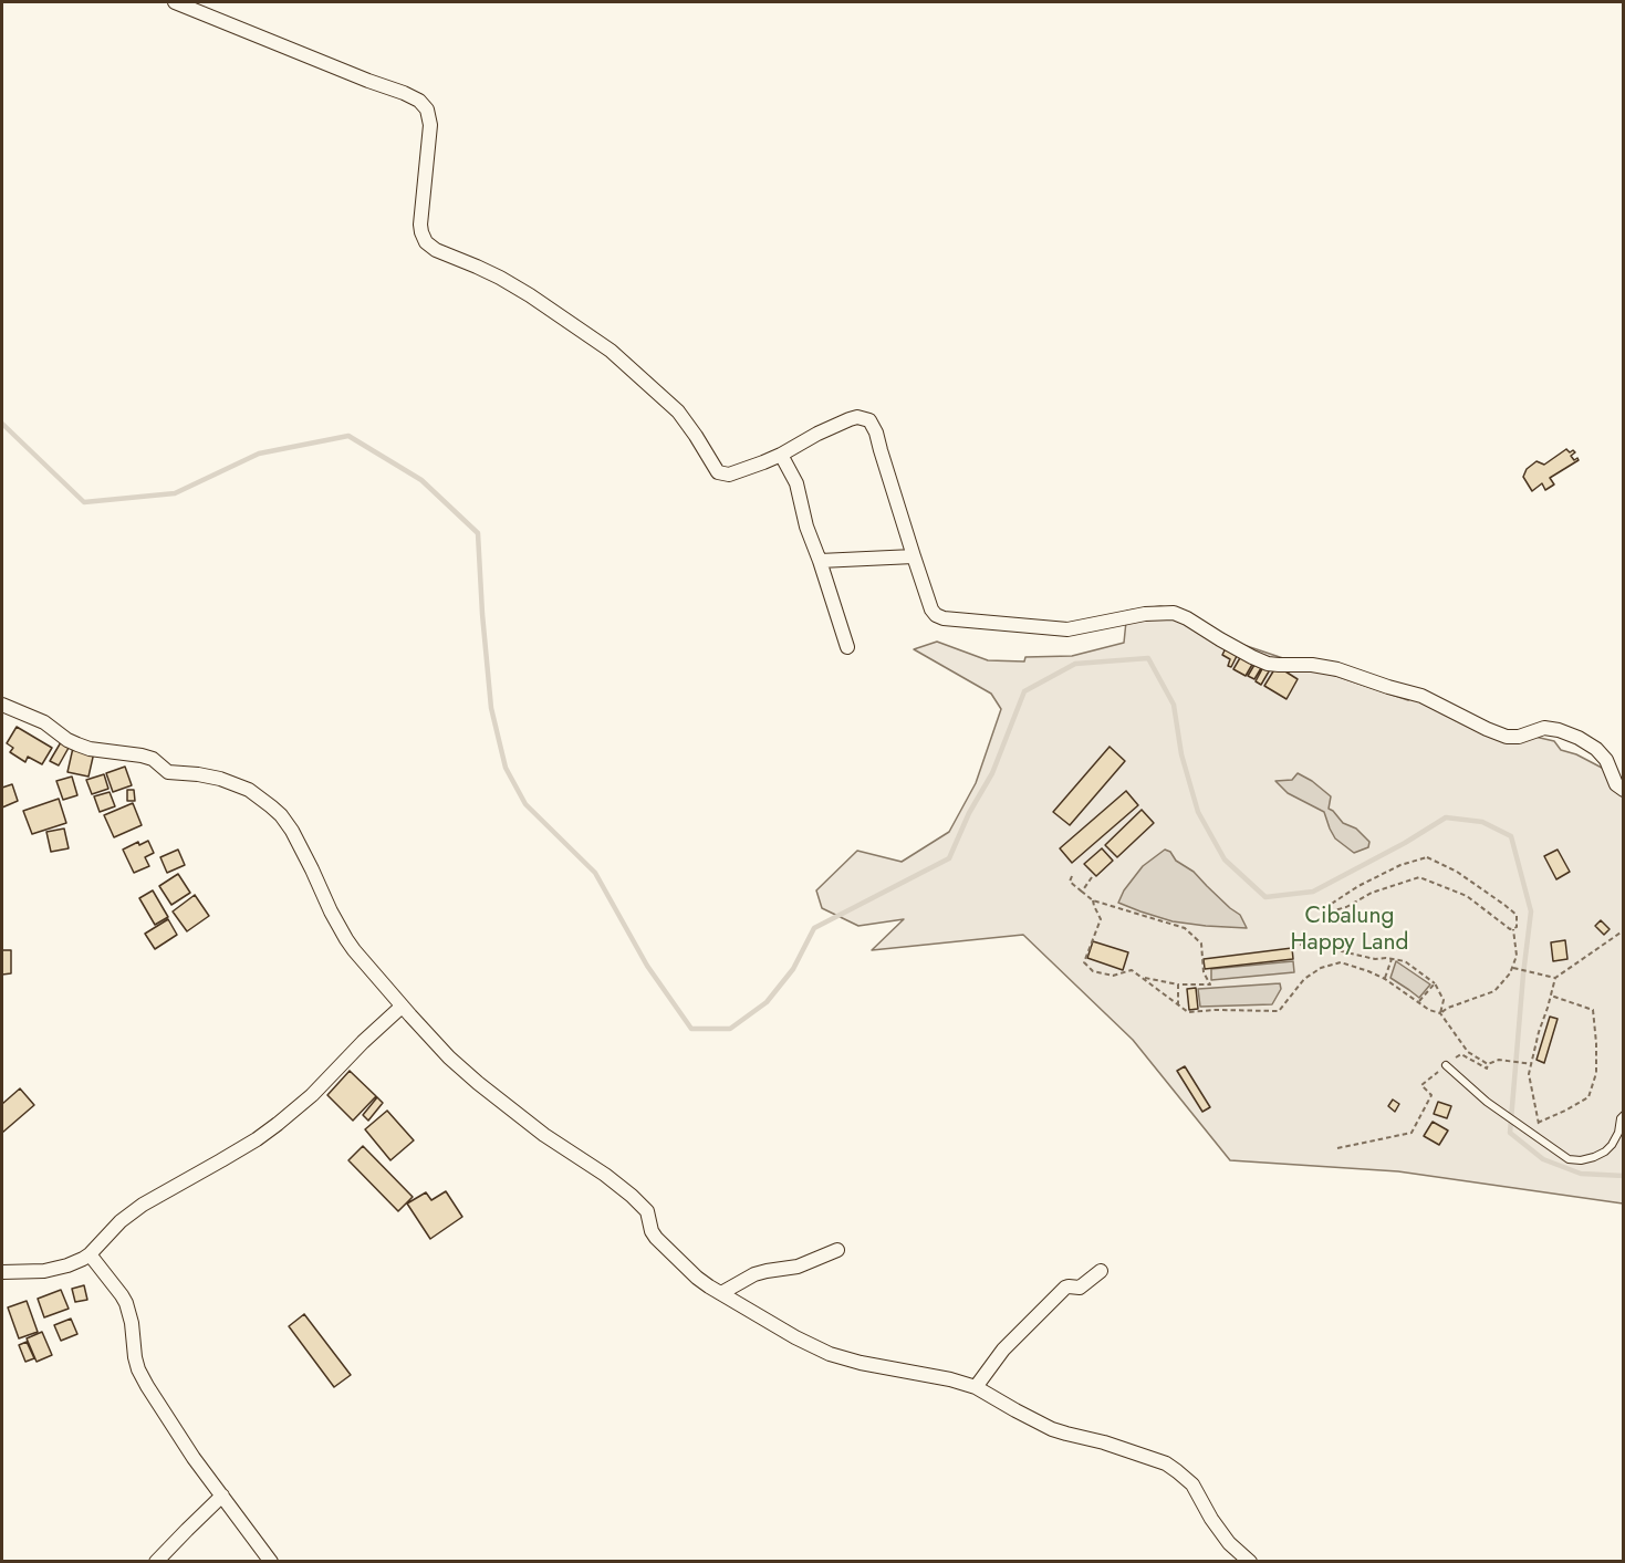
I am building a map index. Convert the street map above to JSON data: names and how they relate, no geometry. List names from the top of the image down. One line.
{"parks":["Cibalung Happy Land"]}
